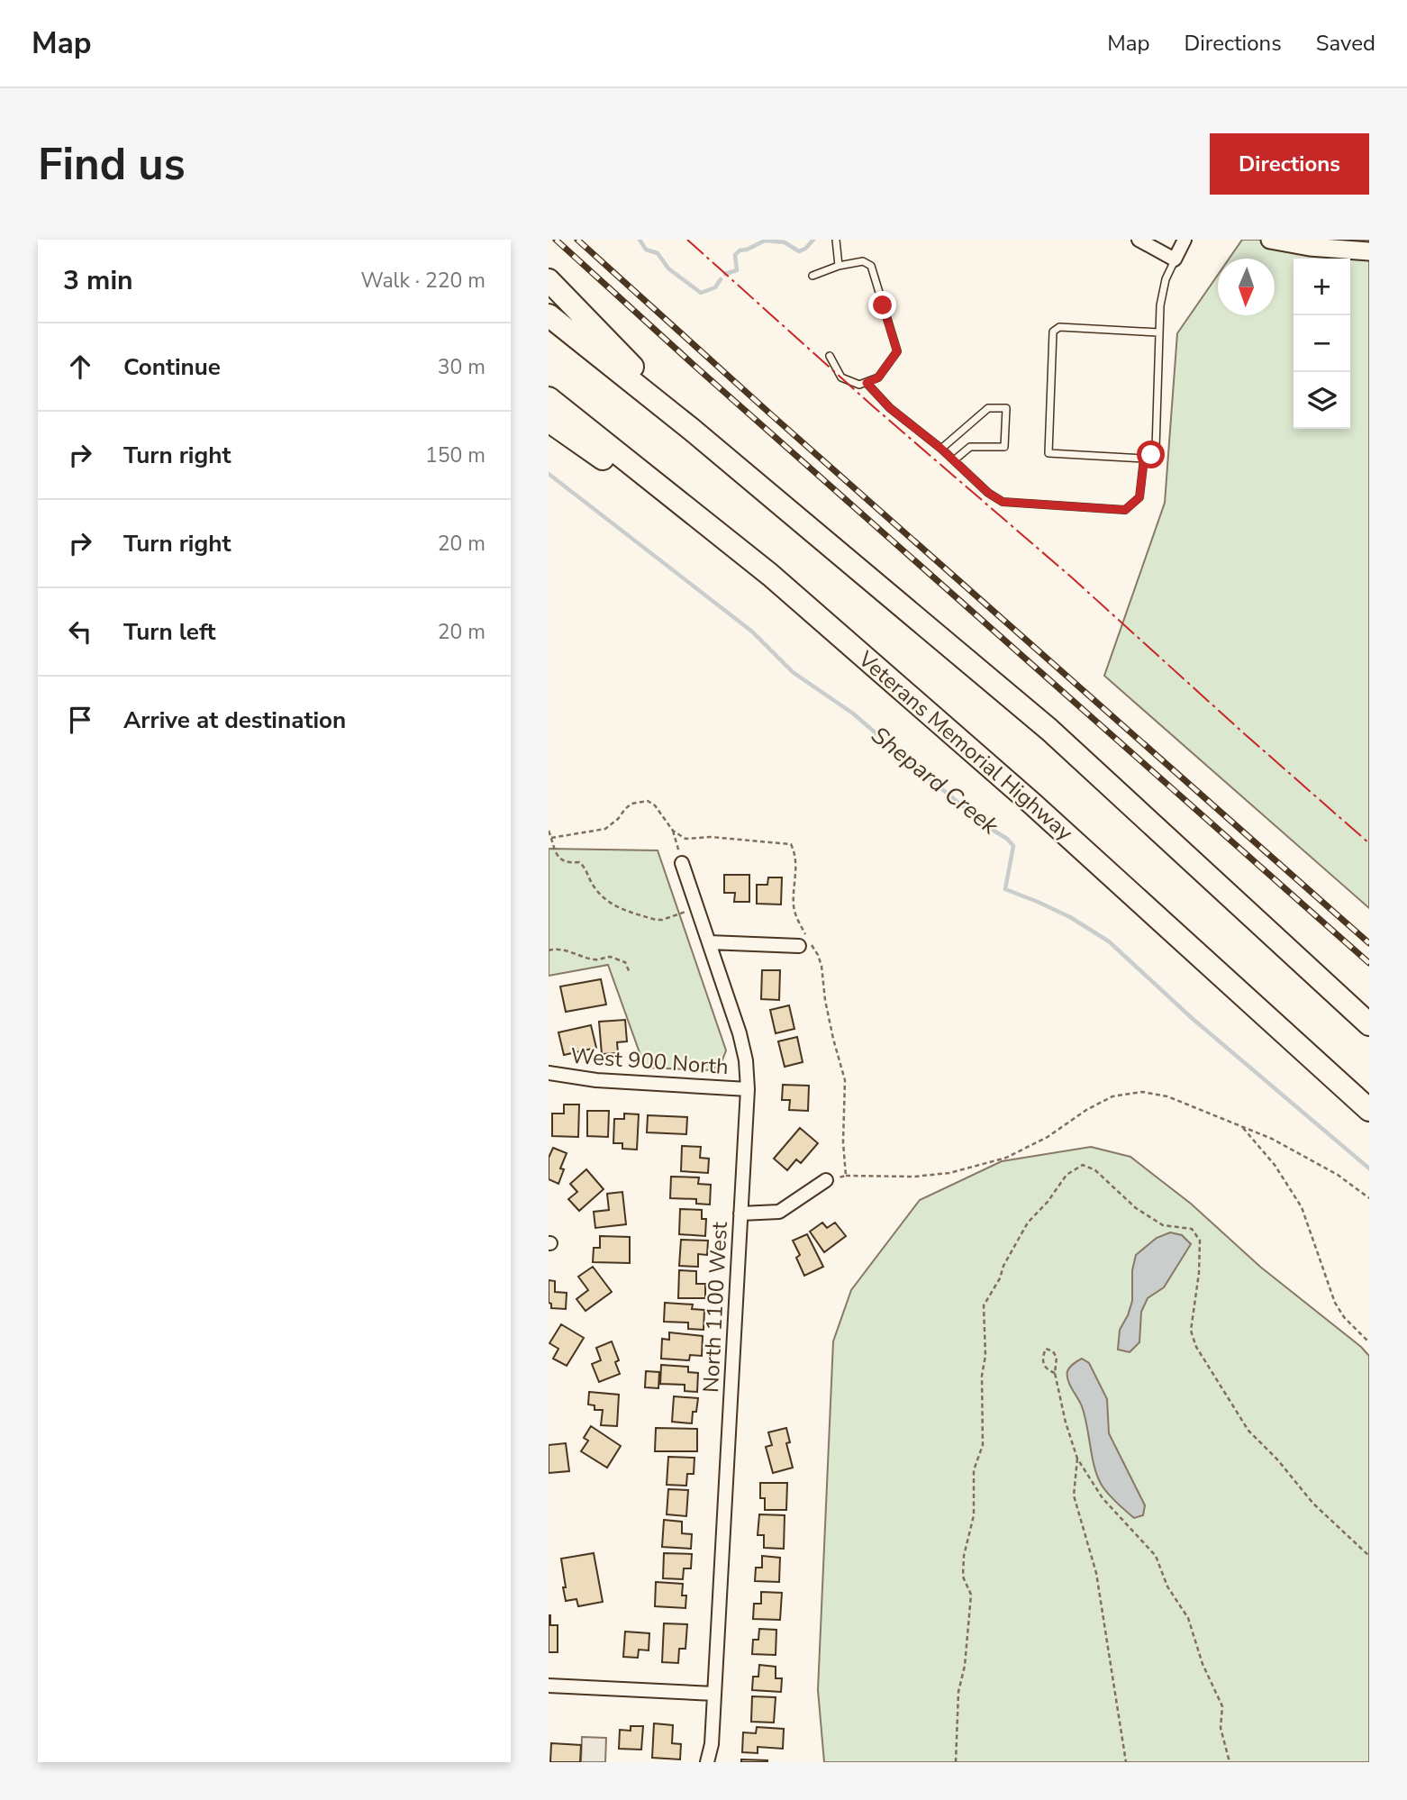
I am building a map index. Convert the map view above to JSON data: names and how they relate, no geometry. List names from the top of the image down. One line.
{"streets":{"highway":["Veterans Memorial Highway"],"street":["West 900 North","North 1100 West"]},"crossings":[["West 900 North","North 1100 West"]],"water":["Shepard Creek"],"north":"bottom","page":{"header":"Map","nav":["Map","Directions","Saved"],"buttons":"Directions","title":"Find us","heading":["3 min","Walk · 220 m"],"map_buttons":["+","−"],"list":[["Continue","30 m"],["Turn right","150 m"],["Turn right","20 m"],["Turn left","20 m"],"Arrive at destination"]}}
